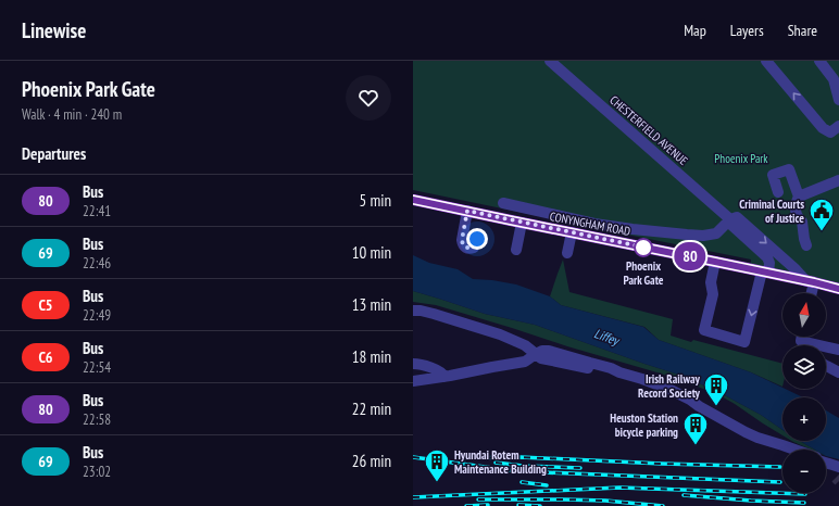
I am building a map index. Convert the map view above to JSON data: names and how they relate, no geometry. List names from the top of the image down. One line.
{"streets":{"main road":["CONYNGHAM ROAD"],"street":["CHESTERFIELD AVENUE"]},"crossings":[["CHESTERFIELD AVENUE","CONYNGHAM ROAD"]],"water":["Liffey"],"parks":["Phoenix Park"],"places":{"public building":["Criminal Courts of Justice"],"other":["Phoenix Park Gate"],"building":["Irish Railway Record Society","Heuston Station bicycle parking","Hyundai Rotem Maintenance Building"]},"lines":["bus line 80"],"north":"top","page":{"header":"Linewise","nav":["Map","Layers","Share"],"heading":[["Phoenix Park Gate","Walk · 4 min · 240 m"],"Departures"],"on_map":"80","list":[{"mark":"80","name":"Bus","note":"22:41","value":"5 min"},{"mark":"69","name":"Bus","note":"22:46","value":"10 min"},{"mark":"C5","name":"Bus","note":"22:49","value":"13 min"},{"mark":"C6","name":"Bus","note":"22:54","value":"18 min"},{"mark":"80","name":"Bus","note":"22:58","value":"22 min"},{"mark":"69","name":"Bus","note":"23:02","value":"26 min"}],"map_buttons":["+","−"]}}
